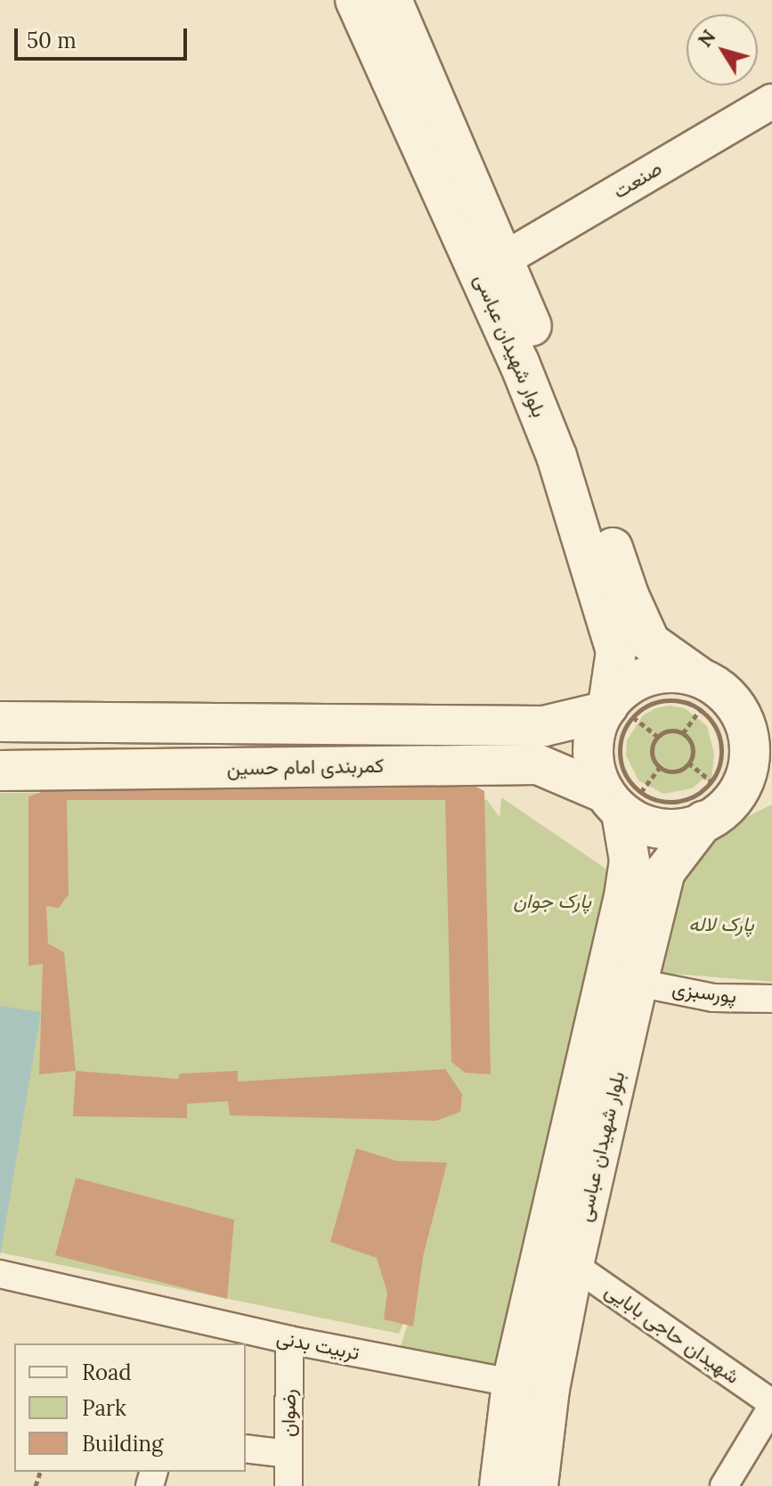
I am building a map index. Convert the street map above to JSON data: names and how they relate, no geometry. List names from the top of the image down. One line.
{"streets":{"main road":["بلوار شهیدان عباسی","کمربندی امام حسین"],"street":["صنعت","پورسبزی","شهیدان حاجی بابایی","تربیت بدنی","رضوان"]},"crossings":[["صنعت","بلوار شهیدان عباسی"],["بلوار شهیدان عباسی","کمربندی امام حسین"],["بلوار شهیدان عباسی","پورسبزی"],["بلوار شهیدان عباسی","شهیدان حاجی بابایی"],["بلوار شهیدان عباسی","تربیت بدنی"],["تربیت بدنی","رضوان"]],"parks":["پارک جوان","پارک لاله"],"legend":["Road","Park","Building"],"scale_bar":"50 m","north":"top left"}
